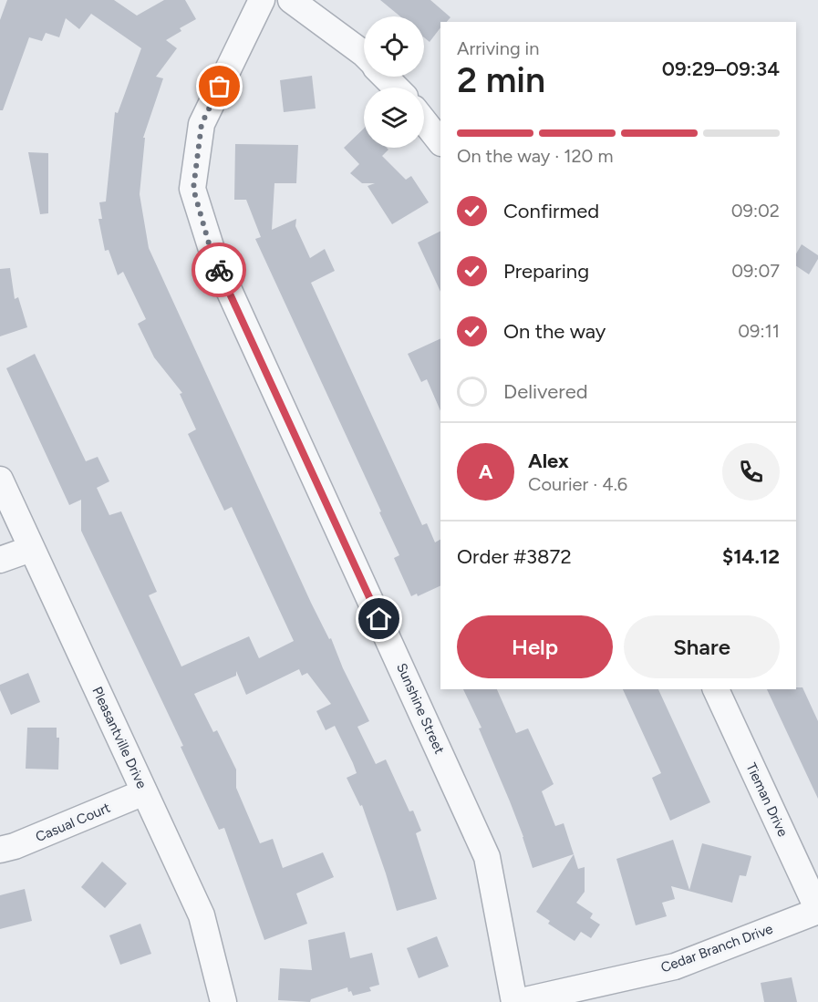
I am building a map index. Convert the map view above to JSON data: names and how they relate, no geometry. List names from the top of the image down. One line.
{"streets":{"street":["Sunshine Street","Pleasantville Drive","Tieman Drive","Casual Court","Cedar Branch Drive"]},"crossings":[["Sunshine Street","Cedar Branch Drive"],["Pleasantville Drive","Casual Court"],["Tieman Drive","Cedar Branch Drive"]],"page":{"heading":["2 min","Arriving in","09:29–09:34"],"panel":["Alex","Courier · 4.6","Order #3872","$14.12"],"bar":"On the way · 120 m","list":[["Confirmed","09:02"],["Preparing","09:07"],["On the way","09:11"],"Delivered"],"round":"A","buttons":["Help","Share"]}}
